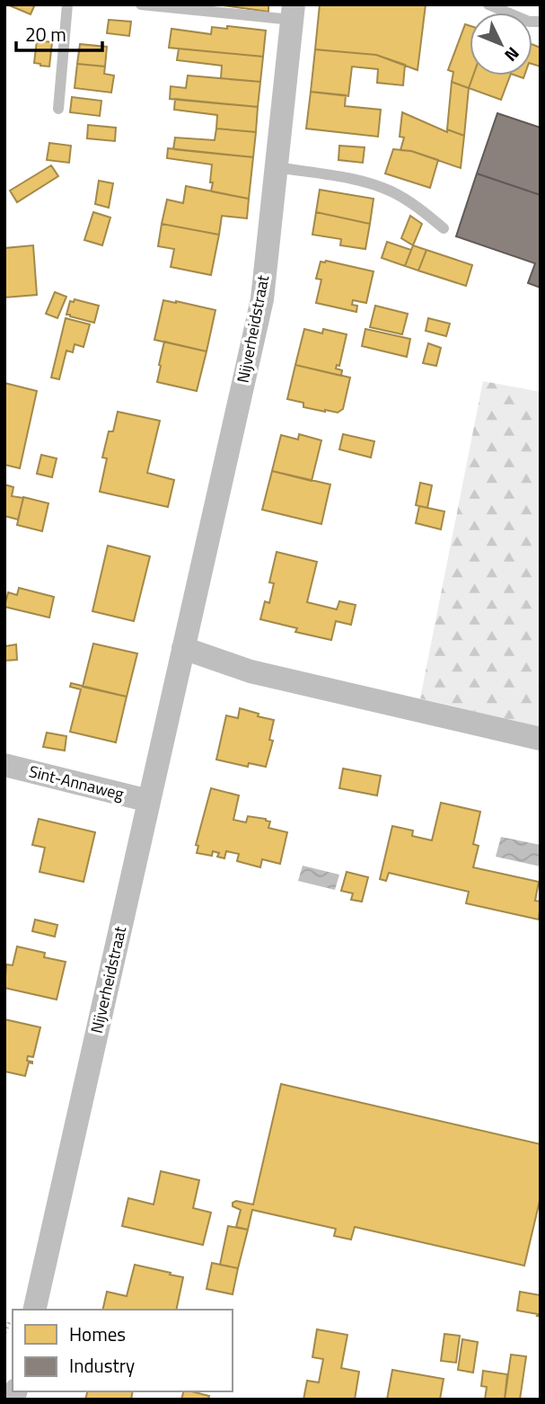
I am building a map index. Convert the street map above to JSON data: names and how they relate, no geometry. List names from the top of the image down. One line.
{"streets":{"street":["Nijverheidstraat","Sint-Annaweg"]},"crossings":[["Nijverheidstraat","Sint-Annaweg"]],"legend":["Homes","Industry"],"scale_bar":"20 m","north":"bottom right"}
